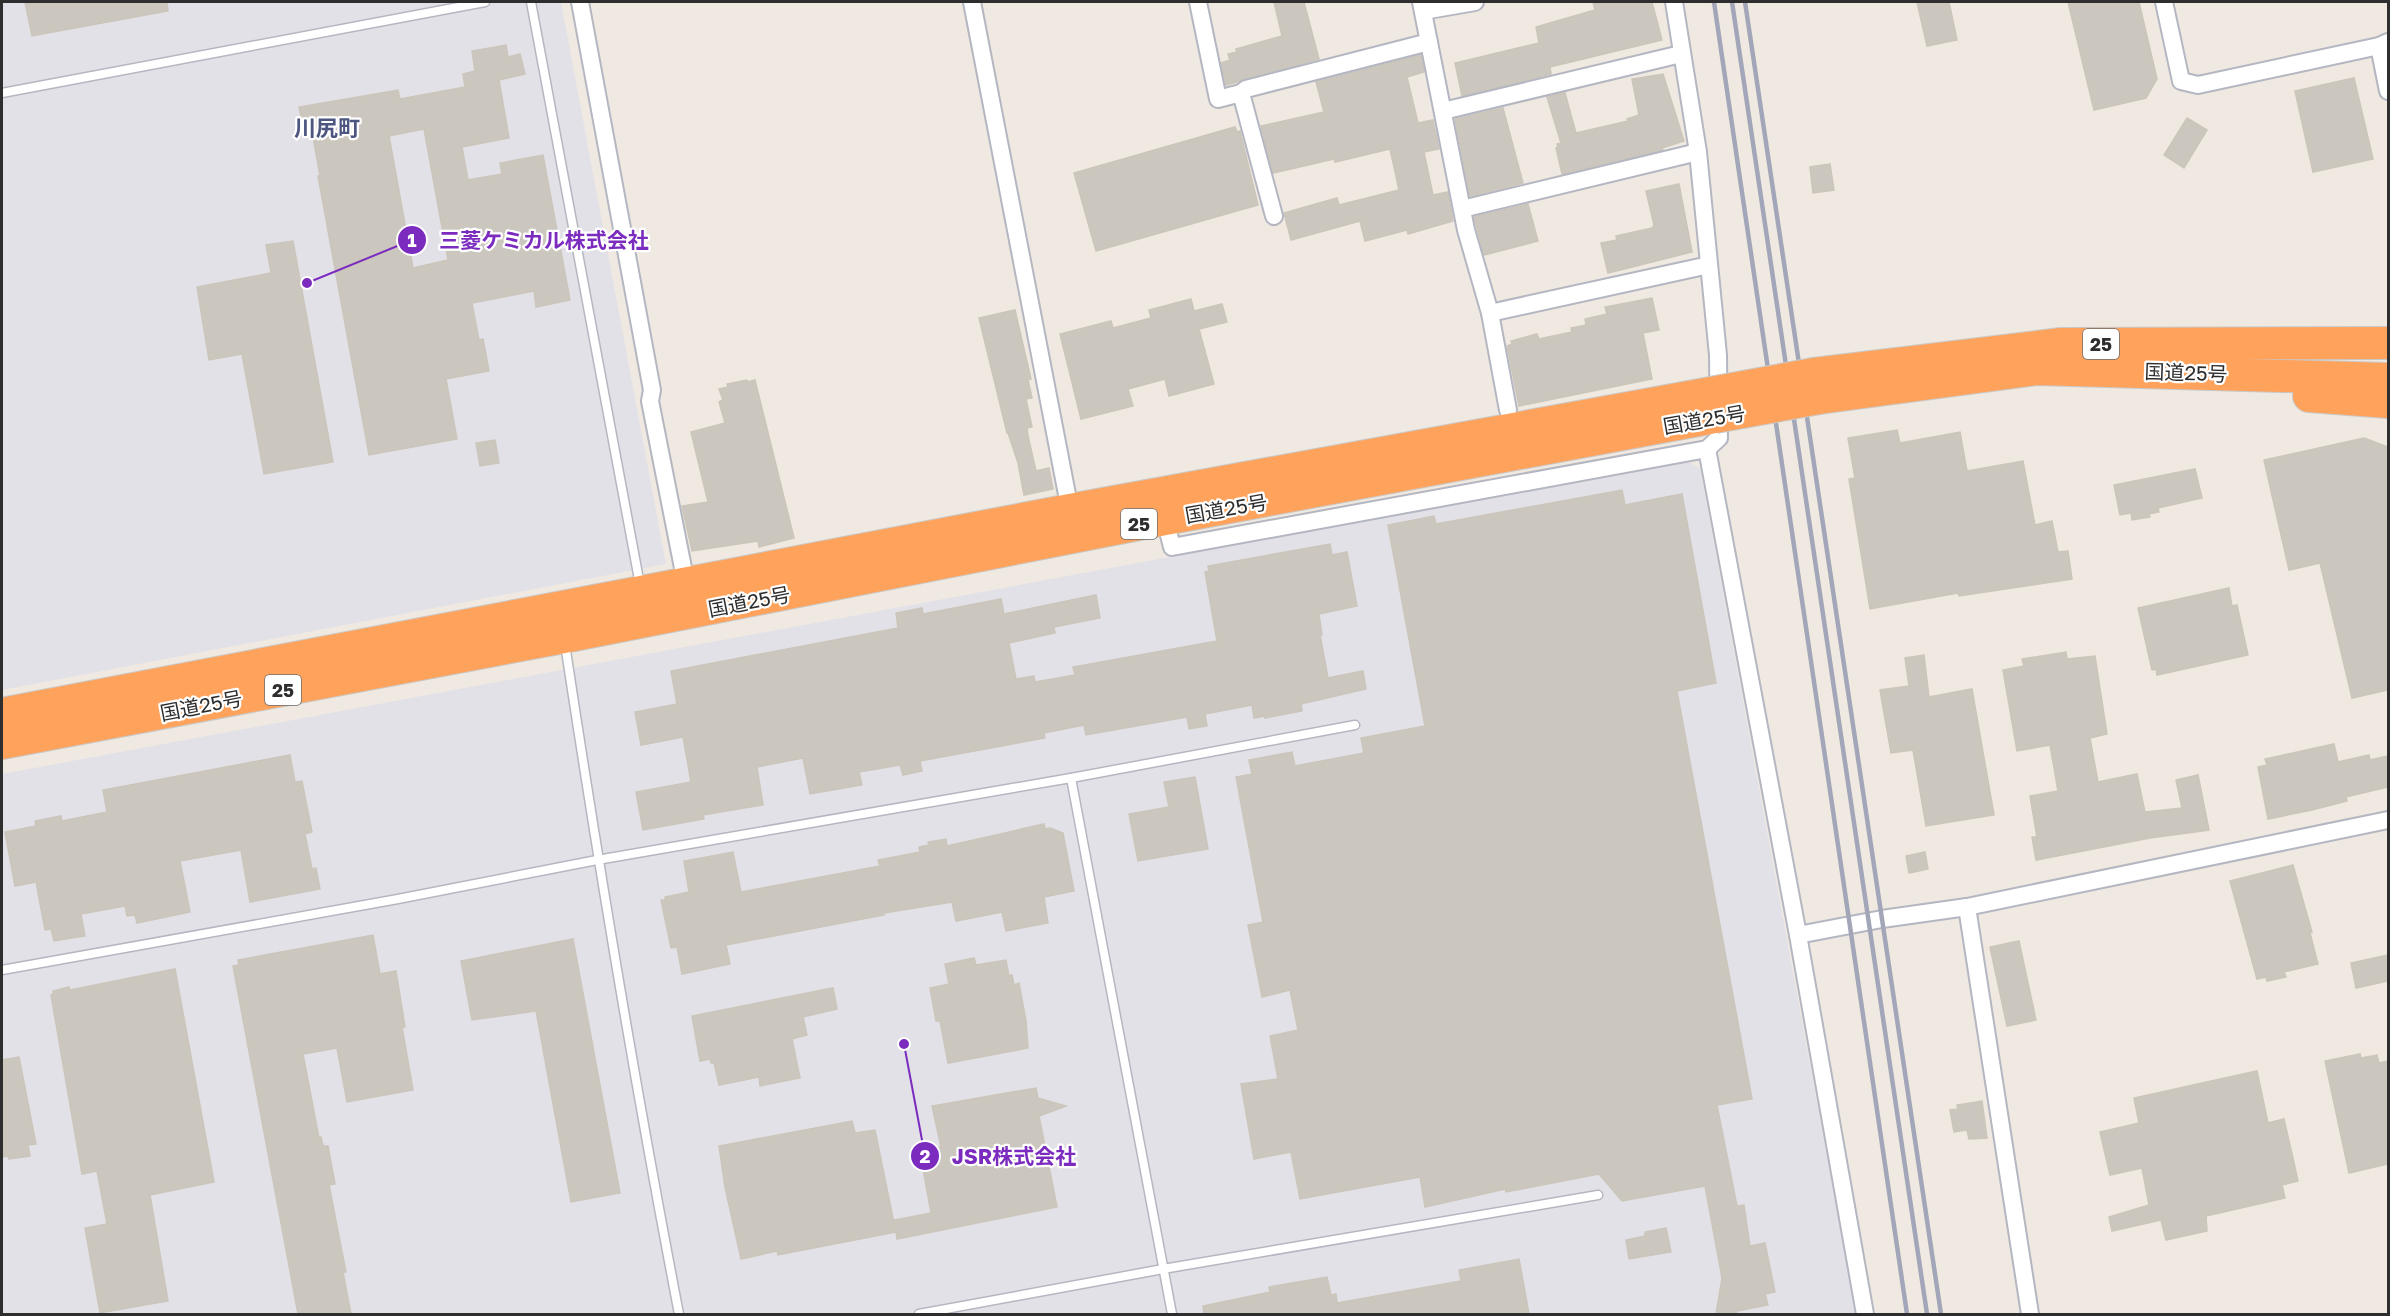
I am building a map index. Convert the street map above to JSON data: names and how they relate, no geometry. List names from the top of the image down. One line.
{"streets":{"highway":["25","国道25号"]},"districts":["川尻町"],"places":["三菱ケミカル株式会社","JSR株式会社"]}
